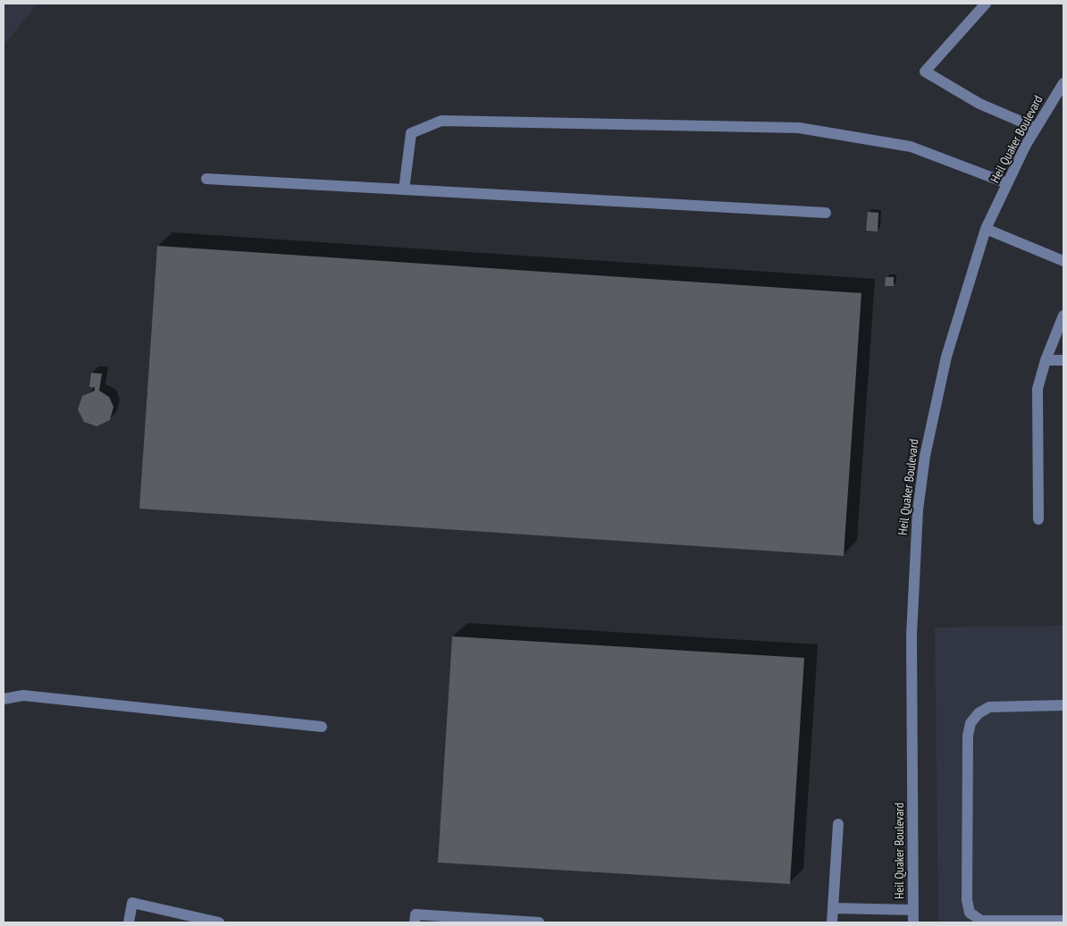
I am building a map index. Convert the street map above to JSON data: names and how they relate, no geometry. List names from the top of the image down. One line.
{"streets":{"street":["Heil Quaker Boulevard"]}}
